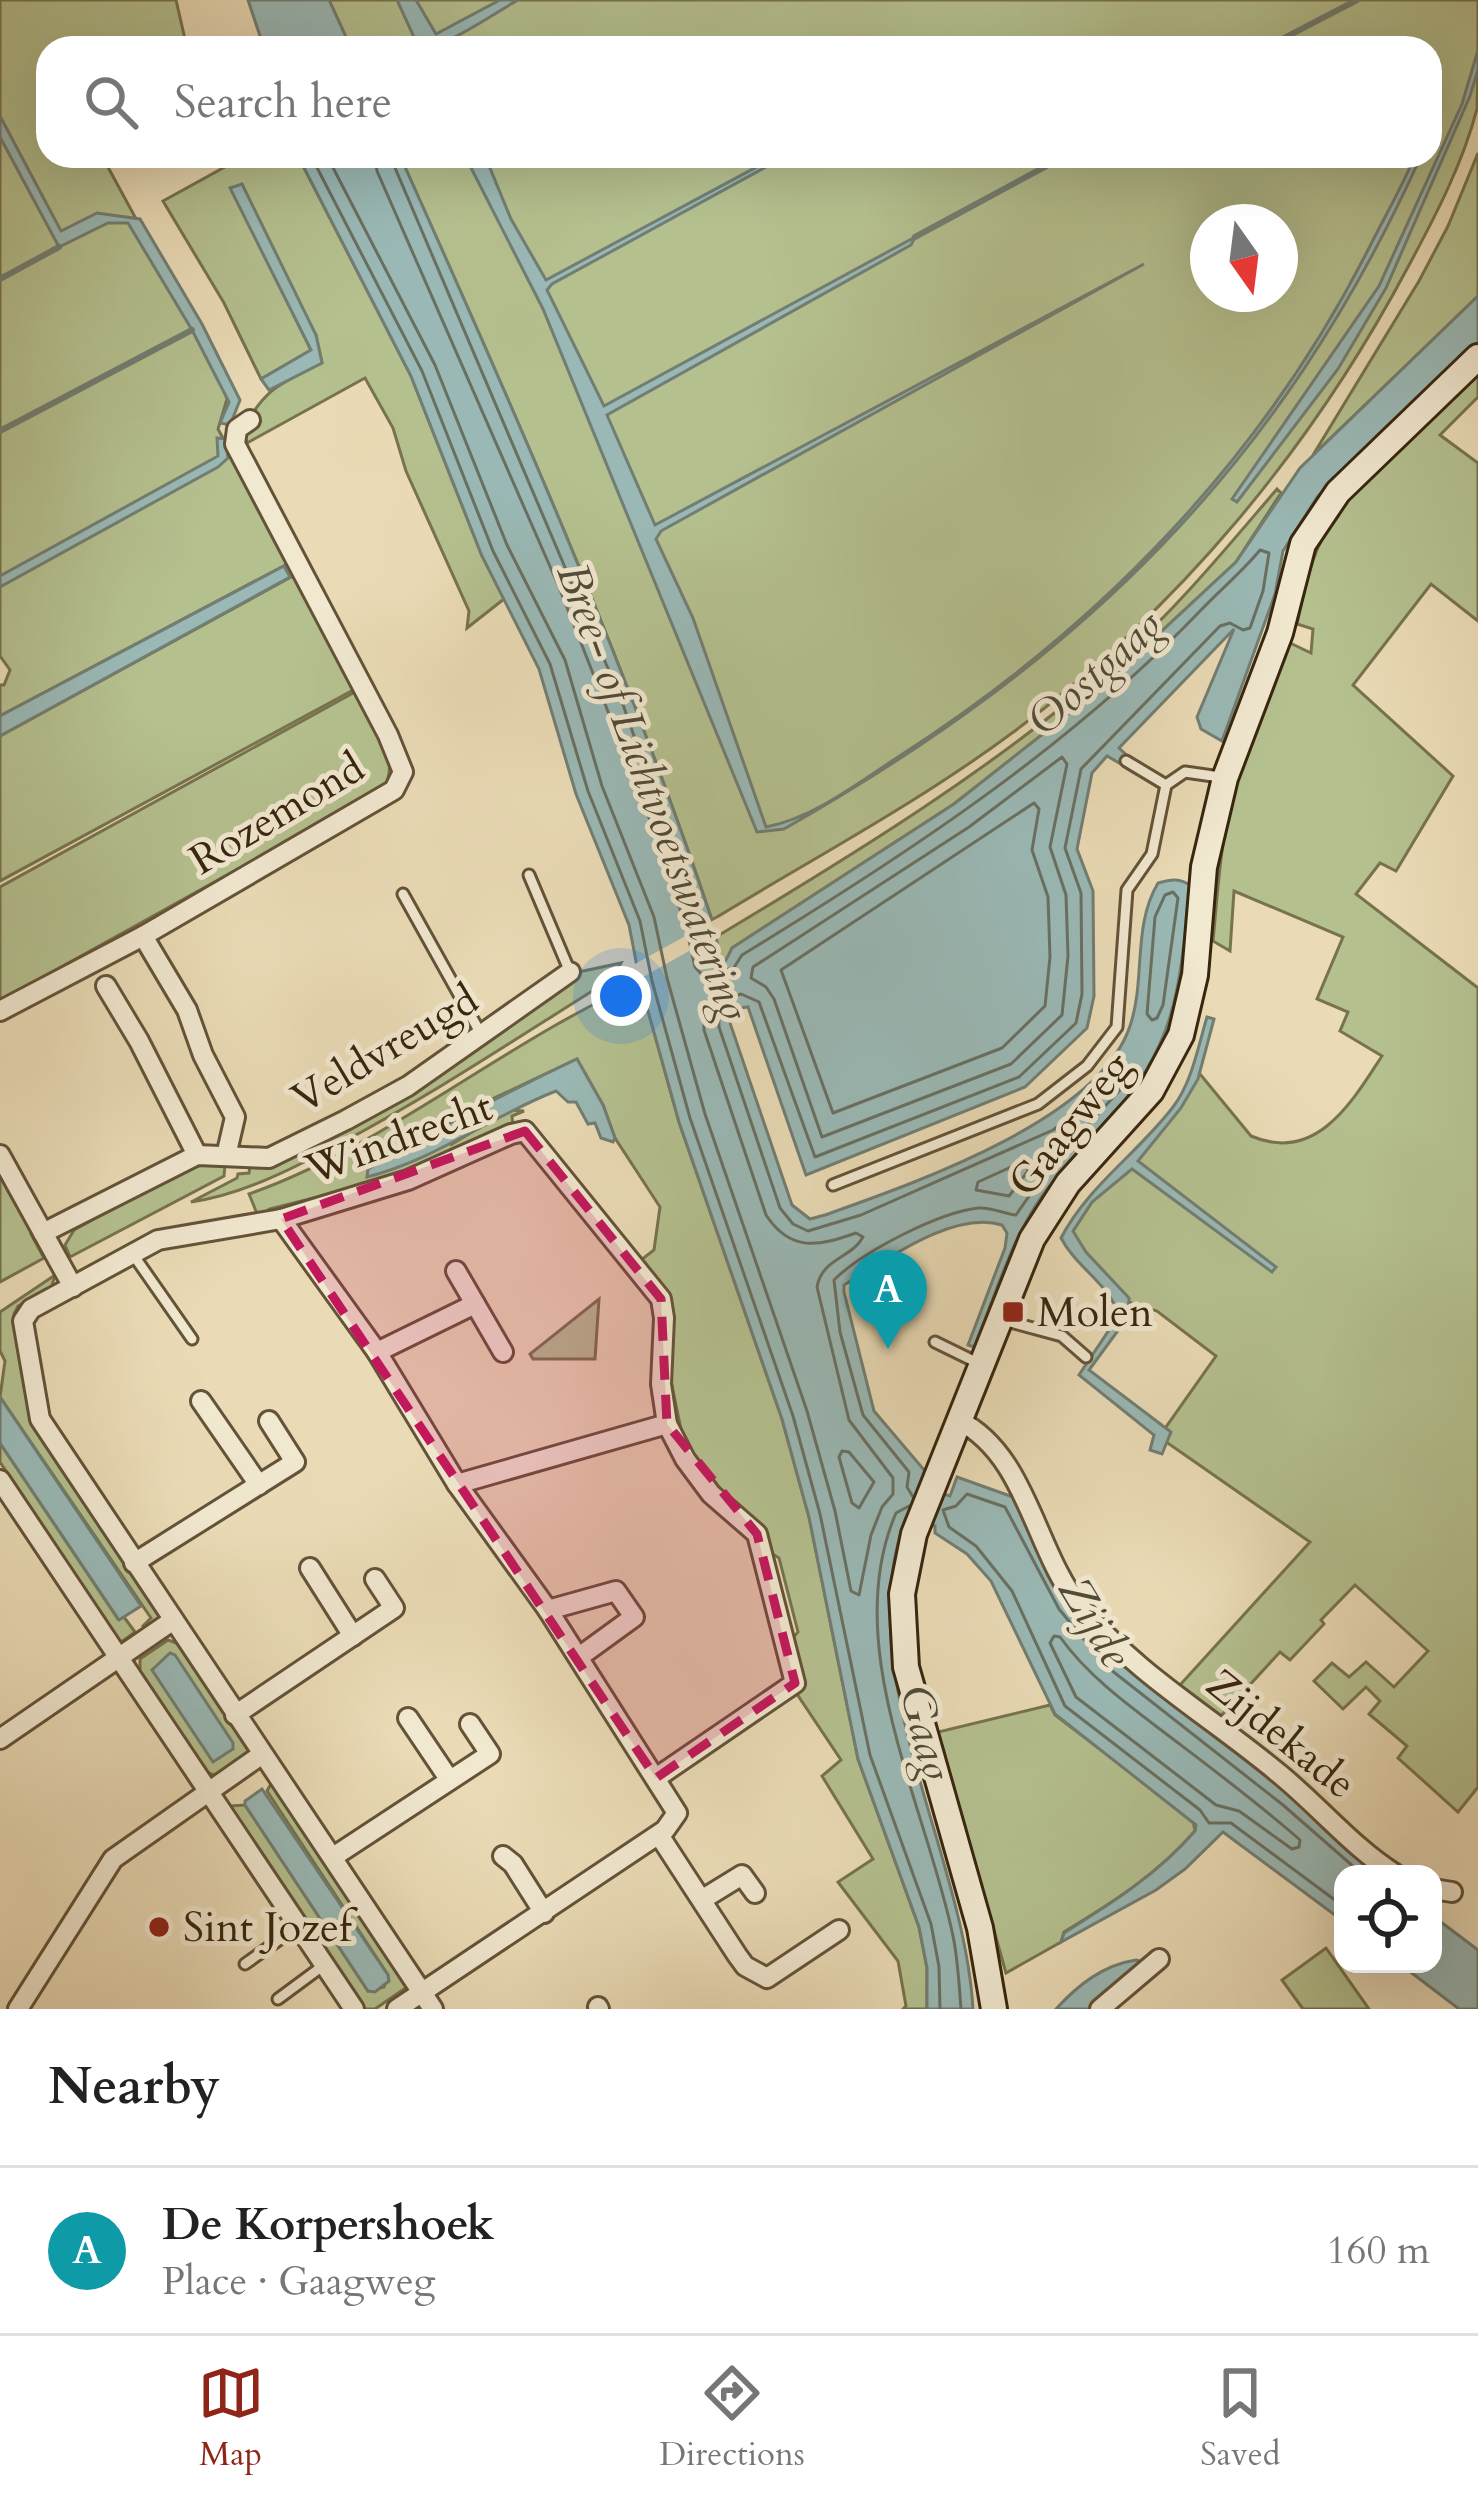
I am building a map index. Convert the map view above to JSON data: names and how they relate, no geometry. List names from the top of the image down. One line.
{"streets":{"main road":["Gaagweg"],"street":["Rozemond","Veldvreugd","Windrecht","Zijdekade"]},"crossings":[["Rozemond","Veldvreugd"],["Gaagweg","Zijdekade"]],"water":["Oostgaag","Bree- of Lichtvoetswatering","Zijde","Gaag"],"places":{"transit":["Molen"],"other":["Sint Jozef"]},"north":"bottom","page":{"search":"Search here","pins":"A","heading":"Nearby","list":[{"mark":"A","name":"De Korpershoek","note":"Place · Gaagweg","value":"160 m"}],"nav":["Map","Directions","Saved"]}}
